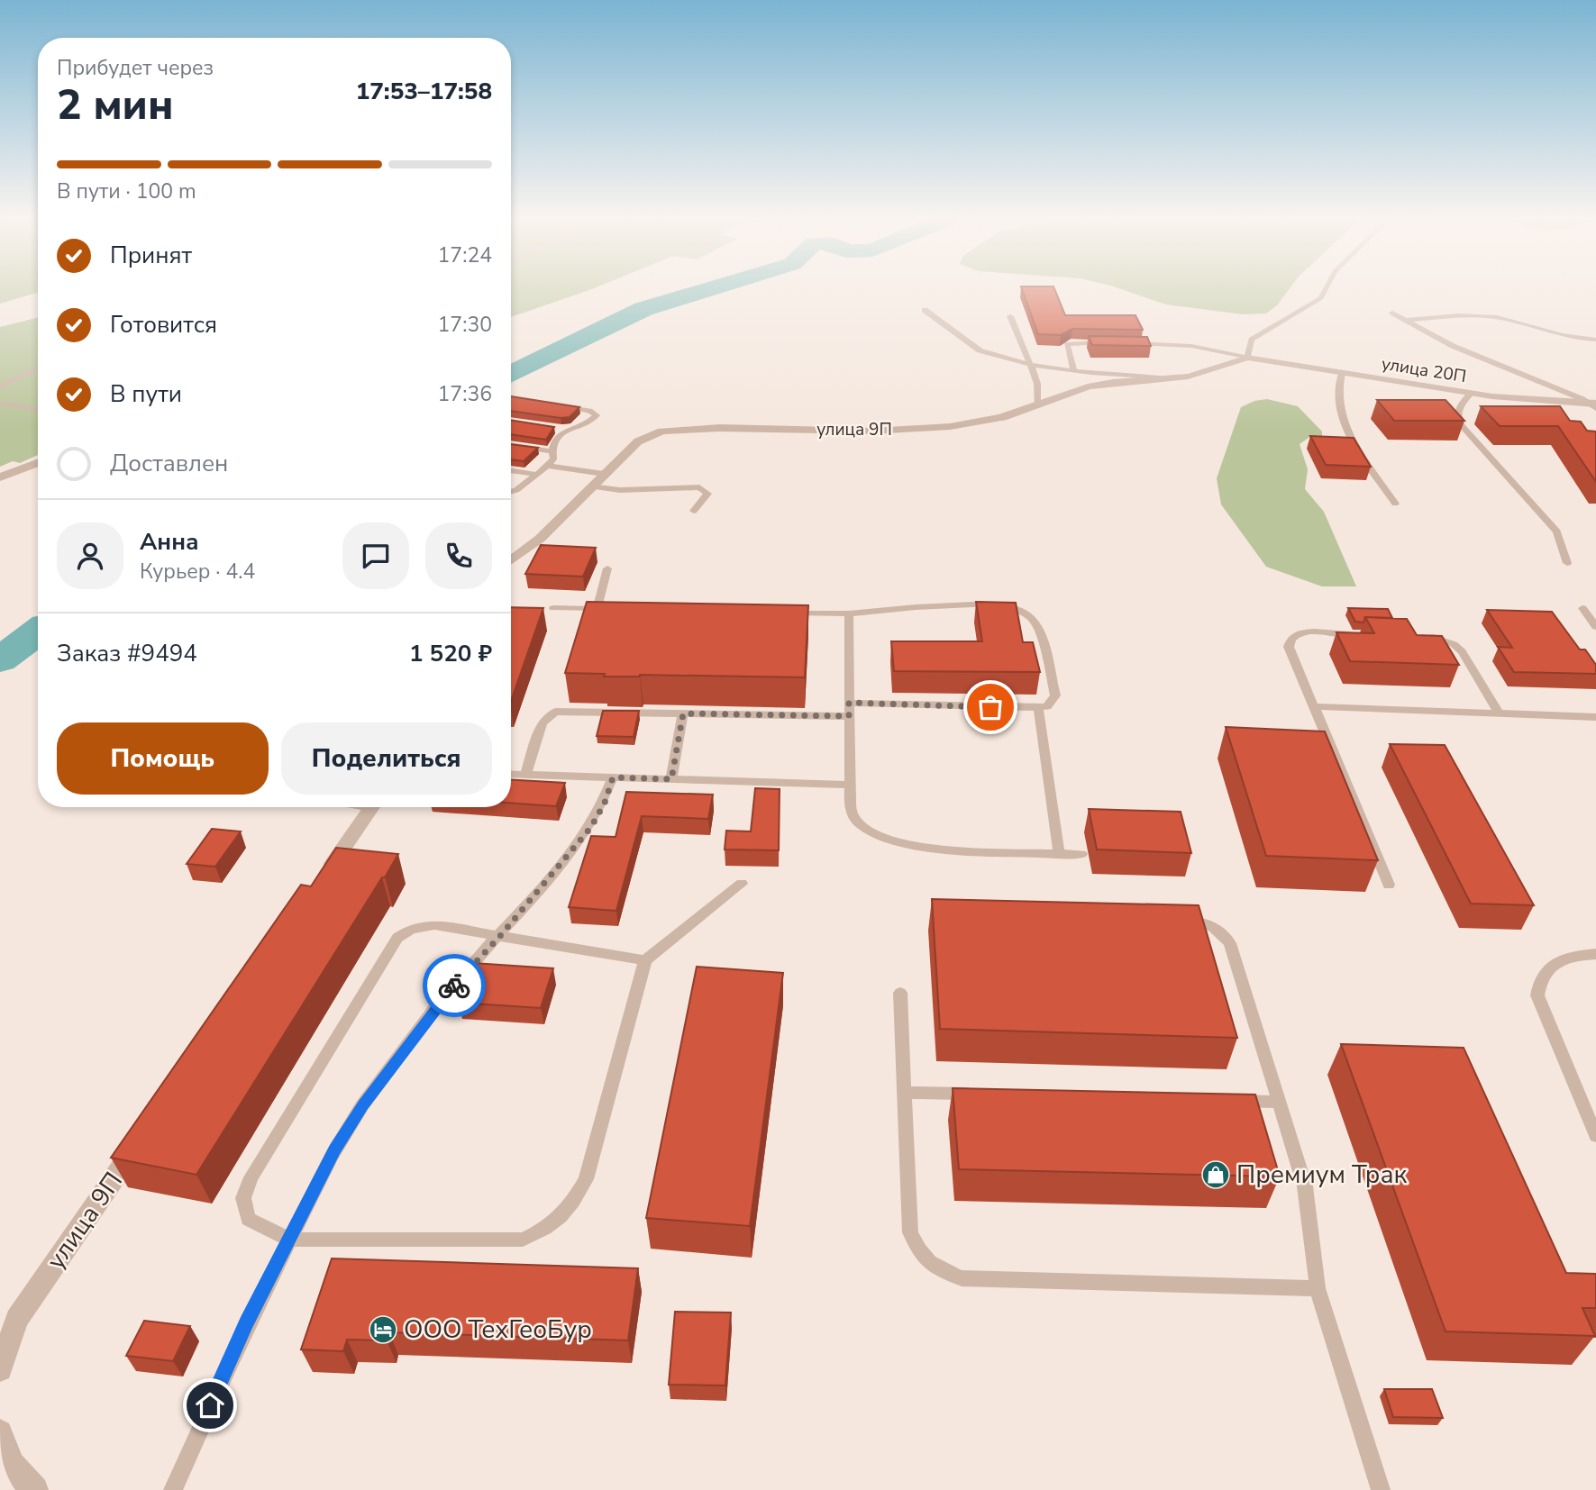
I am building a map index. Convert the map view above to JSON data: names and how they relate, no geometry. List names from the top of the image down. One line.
{"streets":{"street":["улица 20П","улица 9П"]},"crossings":[["улица 20П","улица 9П"]],"places":{"shop":["Премиум Трак"],"hotel":["ООО ТехГеоБур"]},"page":{"heading":["2 мин","Прибудет через","17:53–17:58"],"panel":["Анна","Курьер · 4.4","Заказ #9494","1 520 ₽"],"bar":"В пути · 100 m","list":[["Принят","17:24"],["Готовится","17:30"],["В пути","17:36"],"Доставлен"],"buttons":["Помощь","Поделиться"]}}
